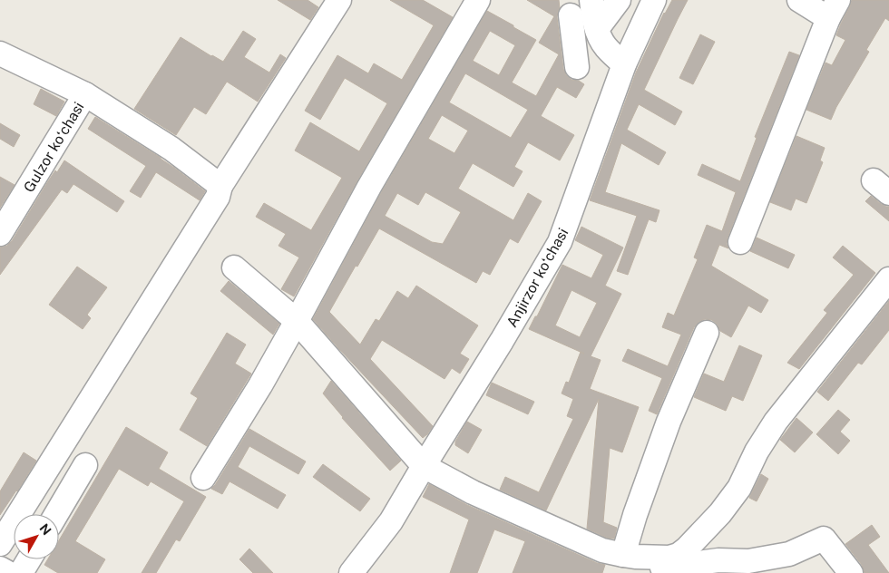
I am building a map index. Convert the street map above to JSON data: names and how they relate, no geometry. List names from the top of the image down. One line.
{"streets":{"street":["Gulzor koʻchasi","Anjirzor koʻchasi"]},"north":"top right"}
